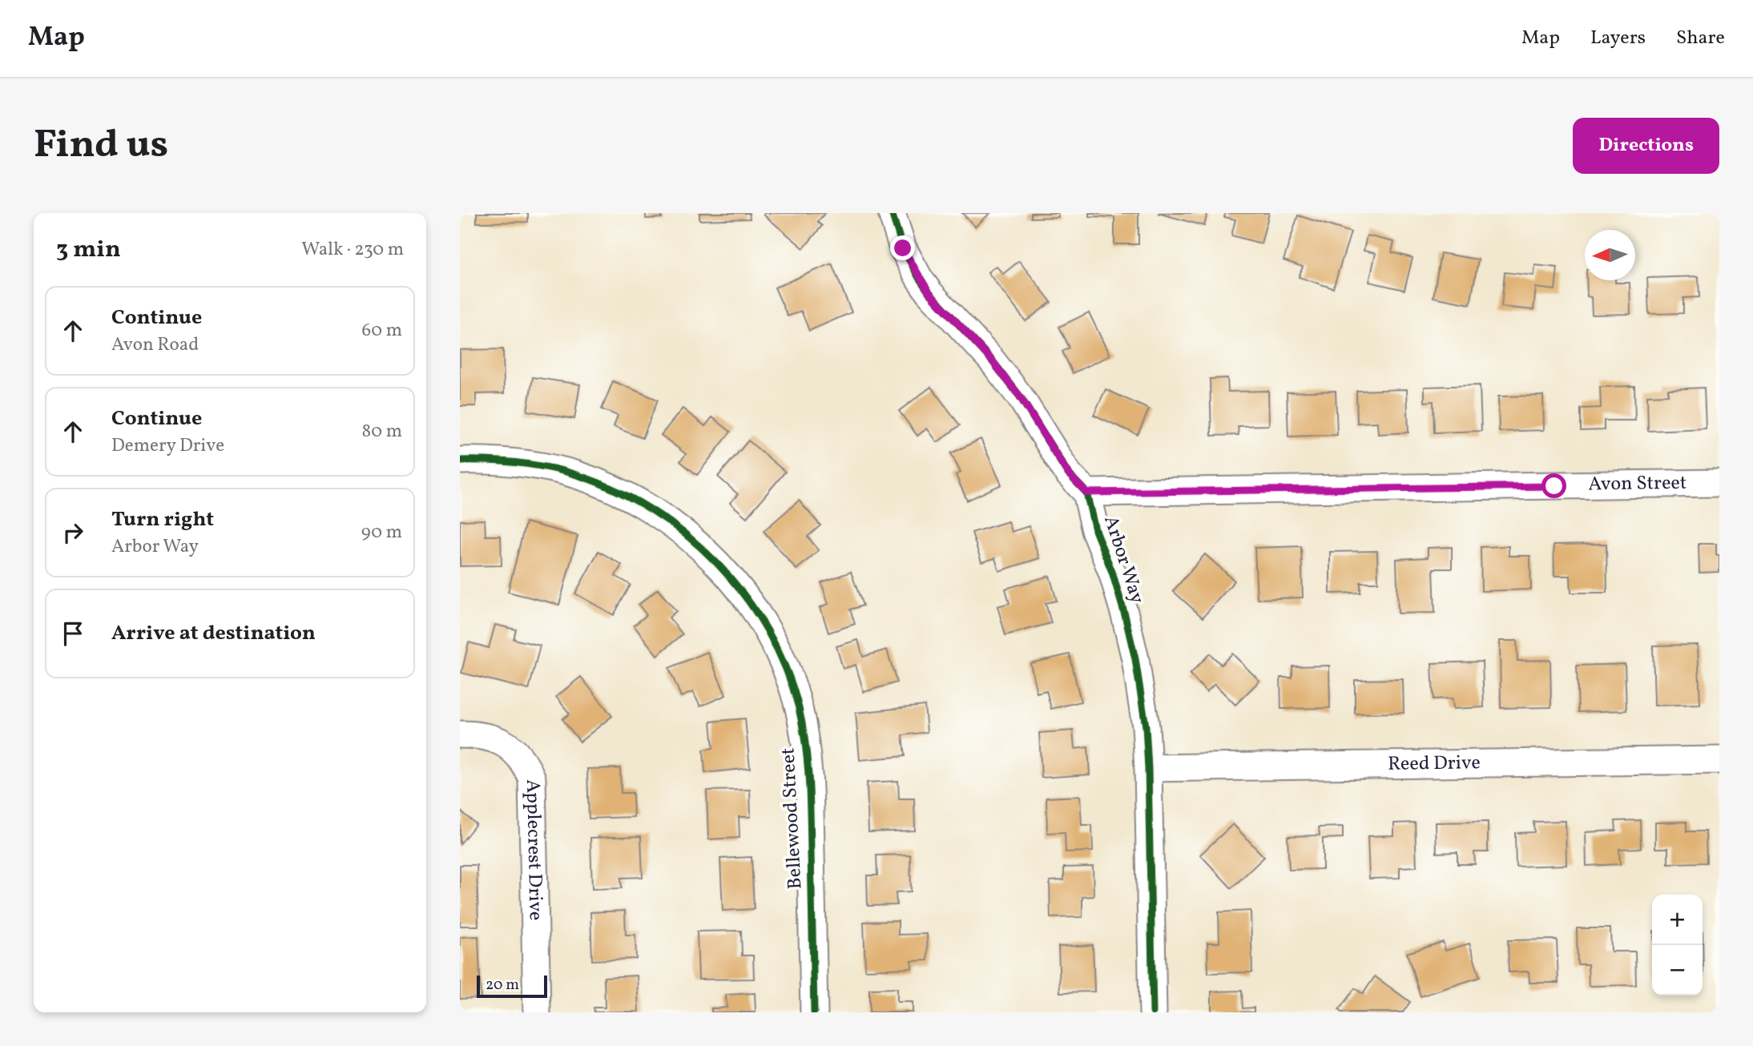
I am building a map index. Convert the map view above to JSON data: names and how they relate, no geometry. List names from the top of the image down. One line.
{"streets":{"street":["Avon Street","Arbor Way","Reed Drive","Bellewood Street","Applecrest Drive"]},"crossings":[["Avon Street","Arbor Way"],["Arbor Way","Reed Drive"]],"scale_bar":"20 m","north":"left","page":{"header":"Map","nav":["Map","Layers","Share"],"buttons":"Directions","title":"Find us","heading":["3 min","Walk · 230 m"],"list":[["Continue","Avon Road","60 m"],["Continue","Demery Drive","80 m"],["Turn right","Arbor Way","90 m"],"Arrive at destination"],"map_buttons":["+","−"],"scale":"20 m"}}
